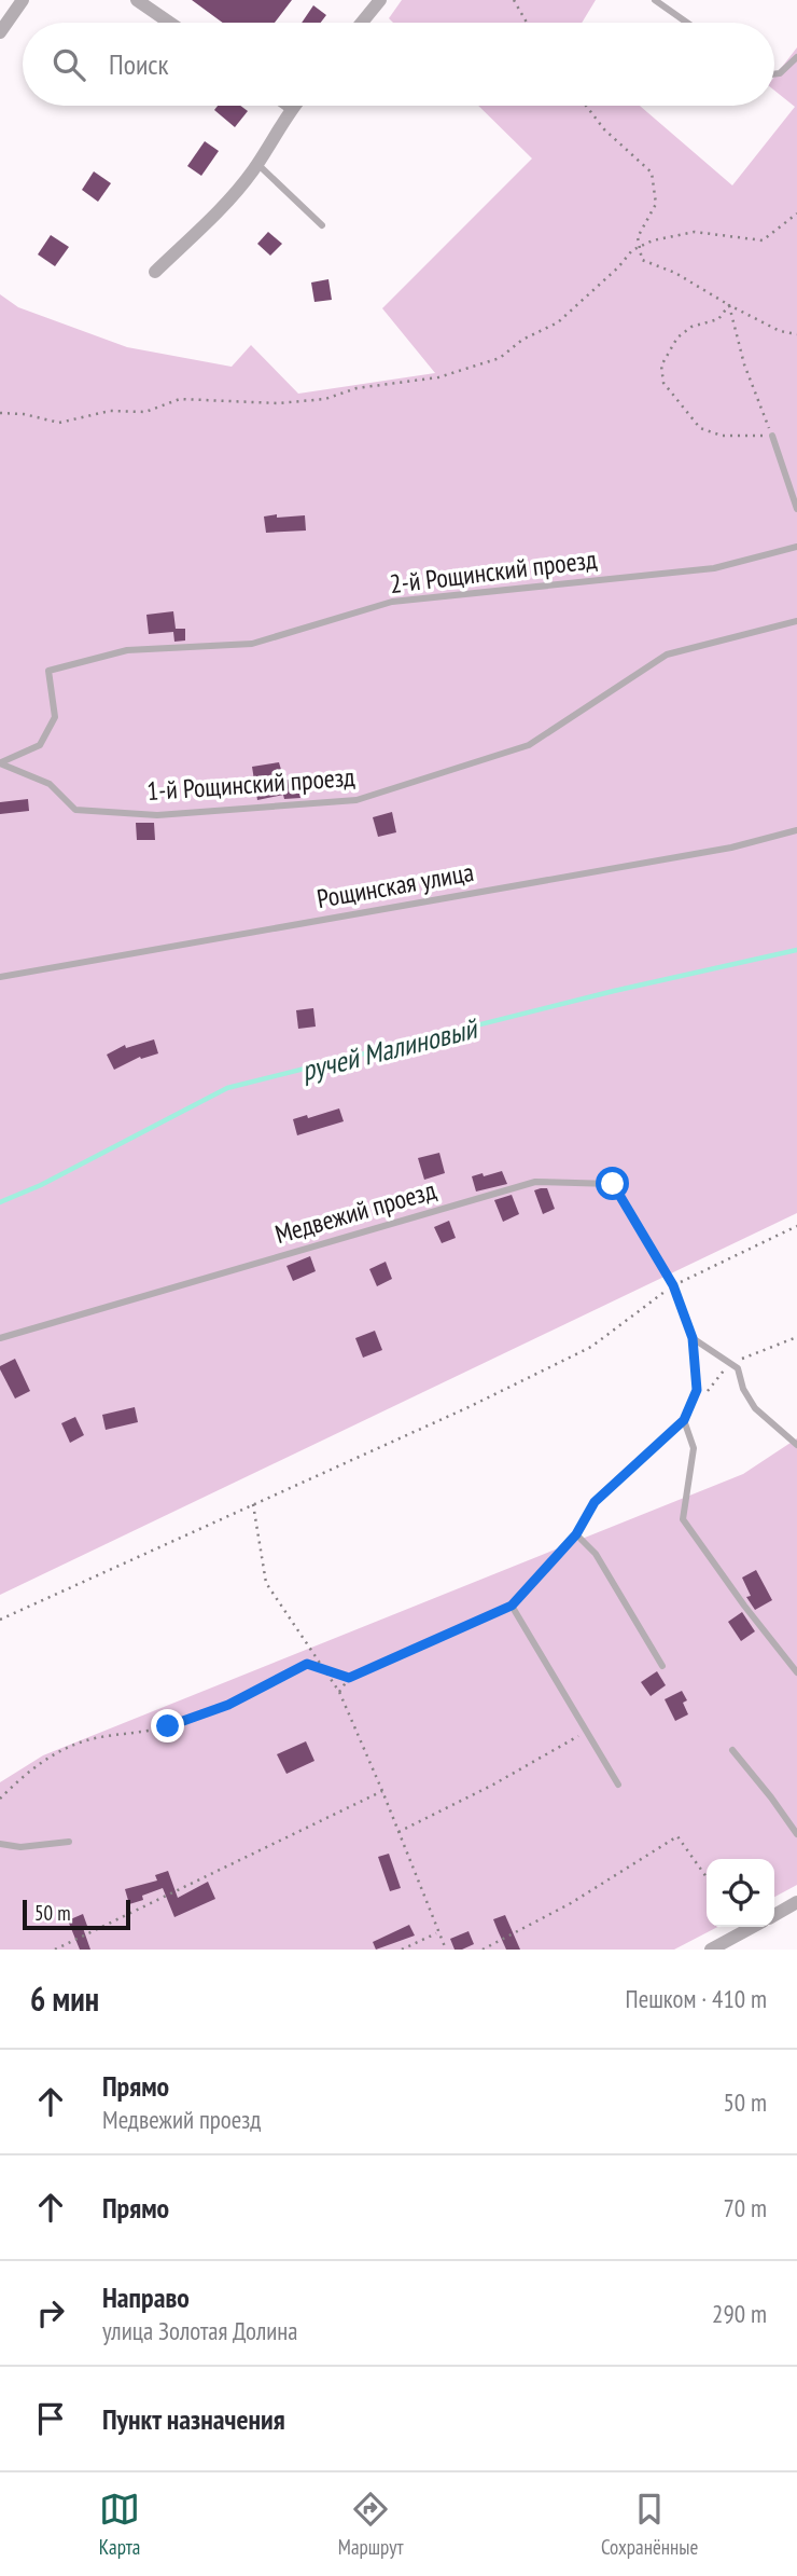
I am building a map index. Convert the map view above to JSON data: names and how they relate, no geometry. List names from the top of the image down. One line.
{"streets":{"lane":["2-й Рощинский проезд","1-й Рощинский проезд","Рощинская улица","Медвежий проезд"]},"crossings":[["2-й Рощинский проезд","1-й Рощинский проезд"]],"water":["ручей Малиновый"],"scale_bar":"50 m","page":{"search":"Поиск","scale":"50 m","heading":["6 мин","Пешком · 410 m"],"list":[["Прямо","Медвежий проезд","50 m"],["Прямо","70 m"],["Направо","улица Золотая Долина","290 m"],"Пункт назначения"],"nav":["Карта","Маршрут","Сохранённые"]}}
